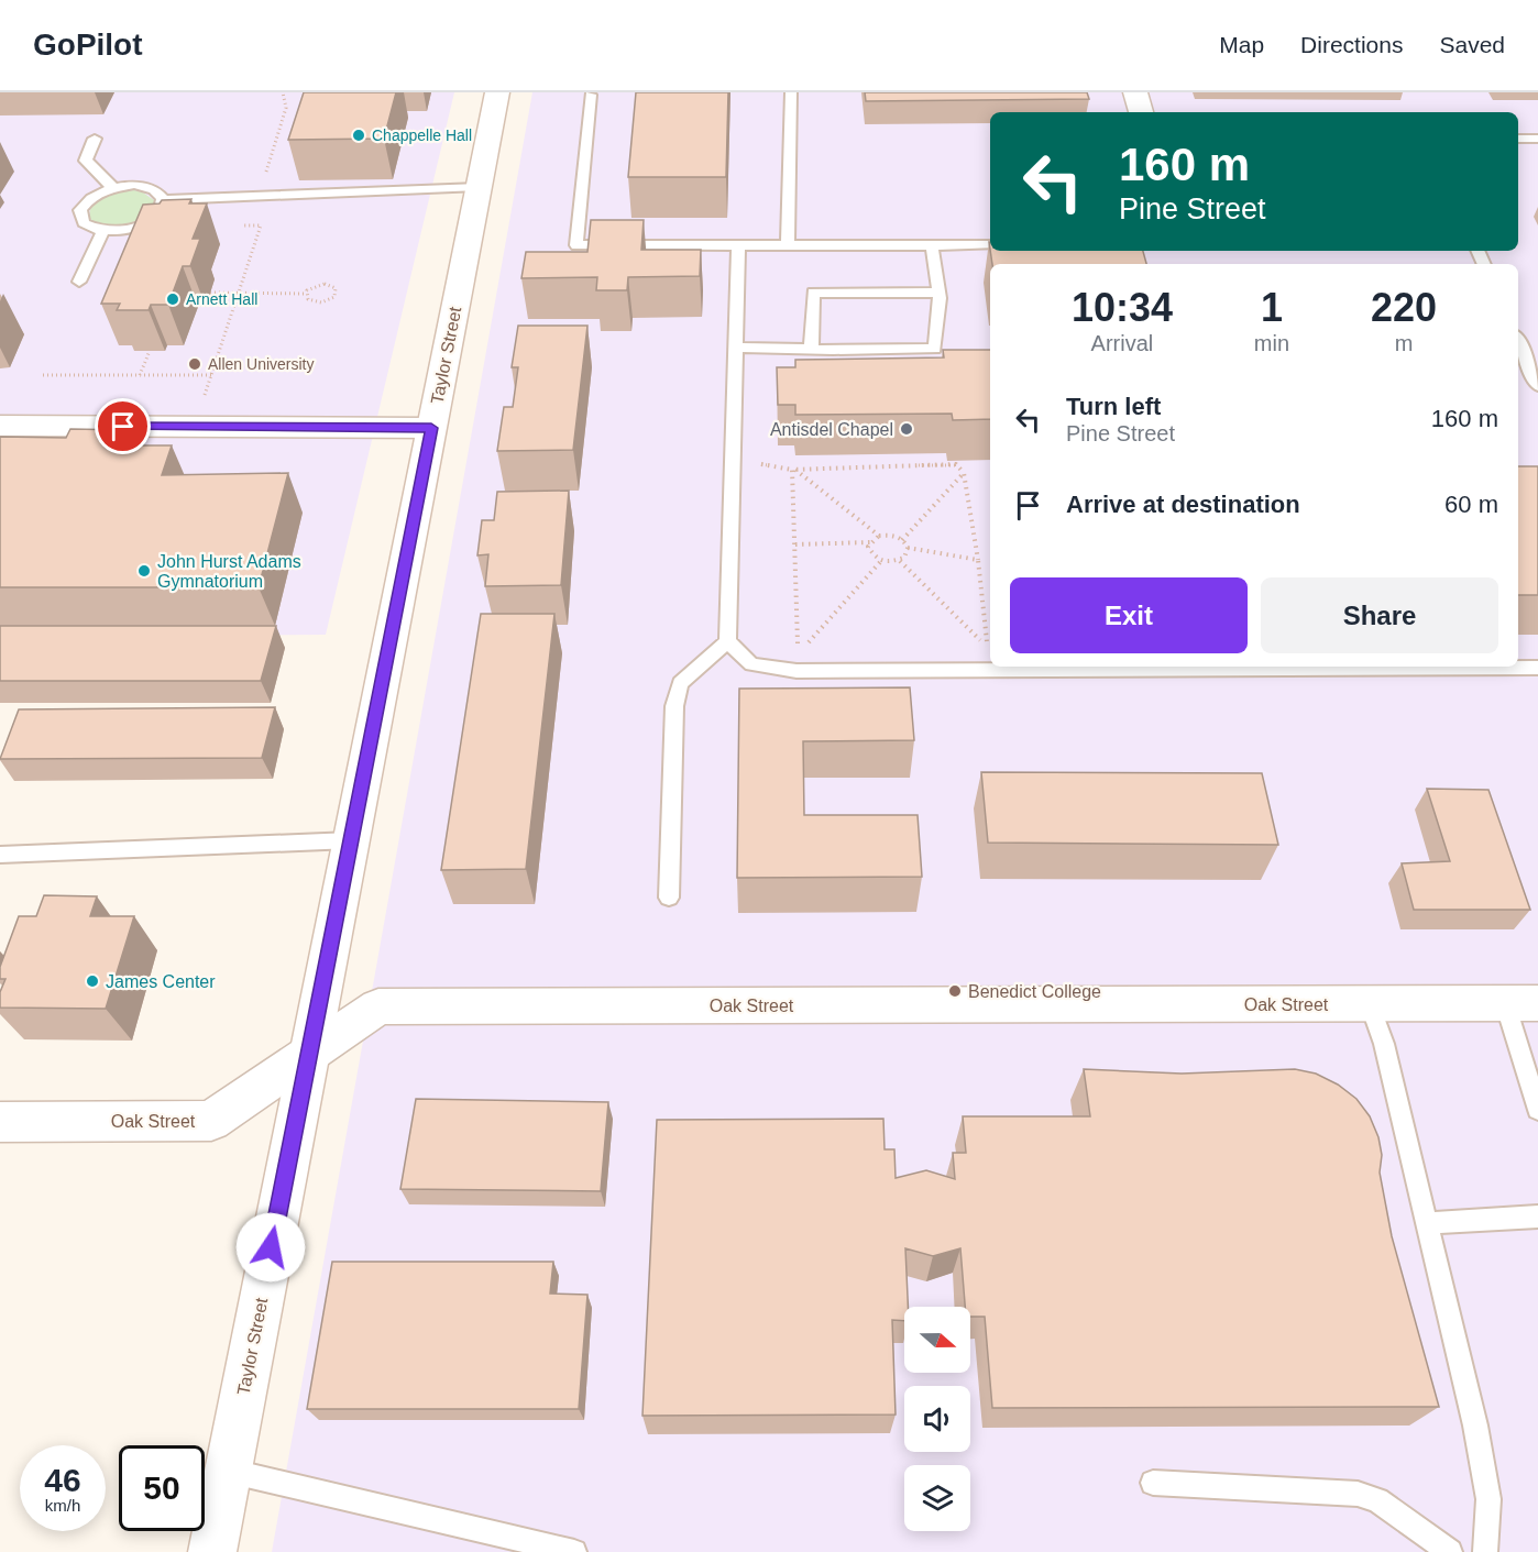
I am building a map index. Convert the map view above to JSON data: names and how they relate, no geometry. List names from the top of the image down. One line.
{"streets":{"main road":["Taylor Street","Oak Street"]},"crossings":[["Taylor Street","Oak Street"]],"places":["Chappelle Hall","Arnett Hall","Allen University","Antisdel Chapel","John Hurst Adams Gymnatorium","James Center","Benedict College"],"north":"right","page":{"header":"GoPilot","nav":["Map","Directions","Saved"],"turn":["160 m","Pine Street"],"eta":["10:34","Arrival","1","min","220","m"],"list":[{"name":"Turn left","note":"Pine Street","value":"160 m"},{"name":"Arrive at destination","value":"60 m"}],"buttons":["Exit","Share"],"speed":"46 km/h","limit":"50"}}
